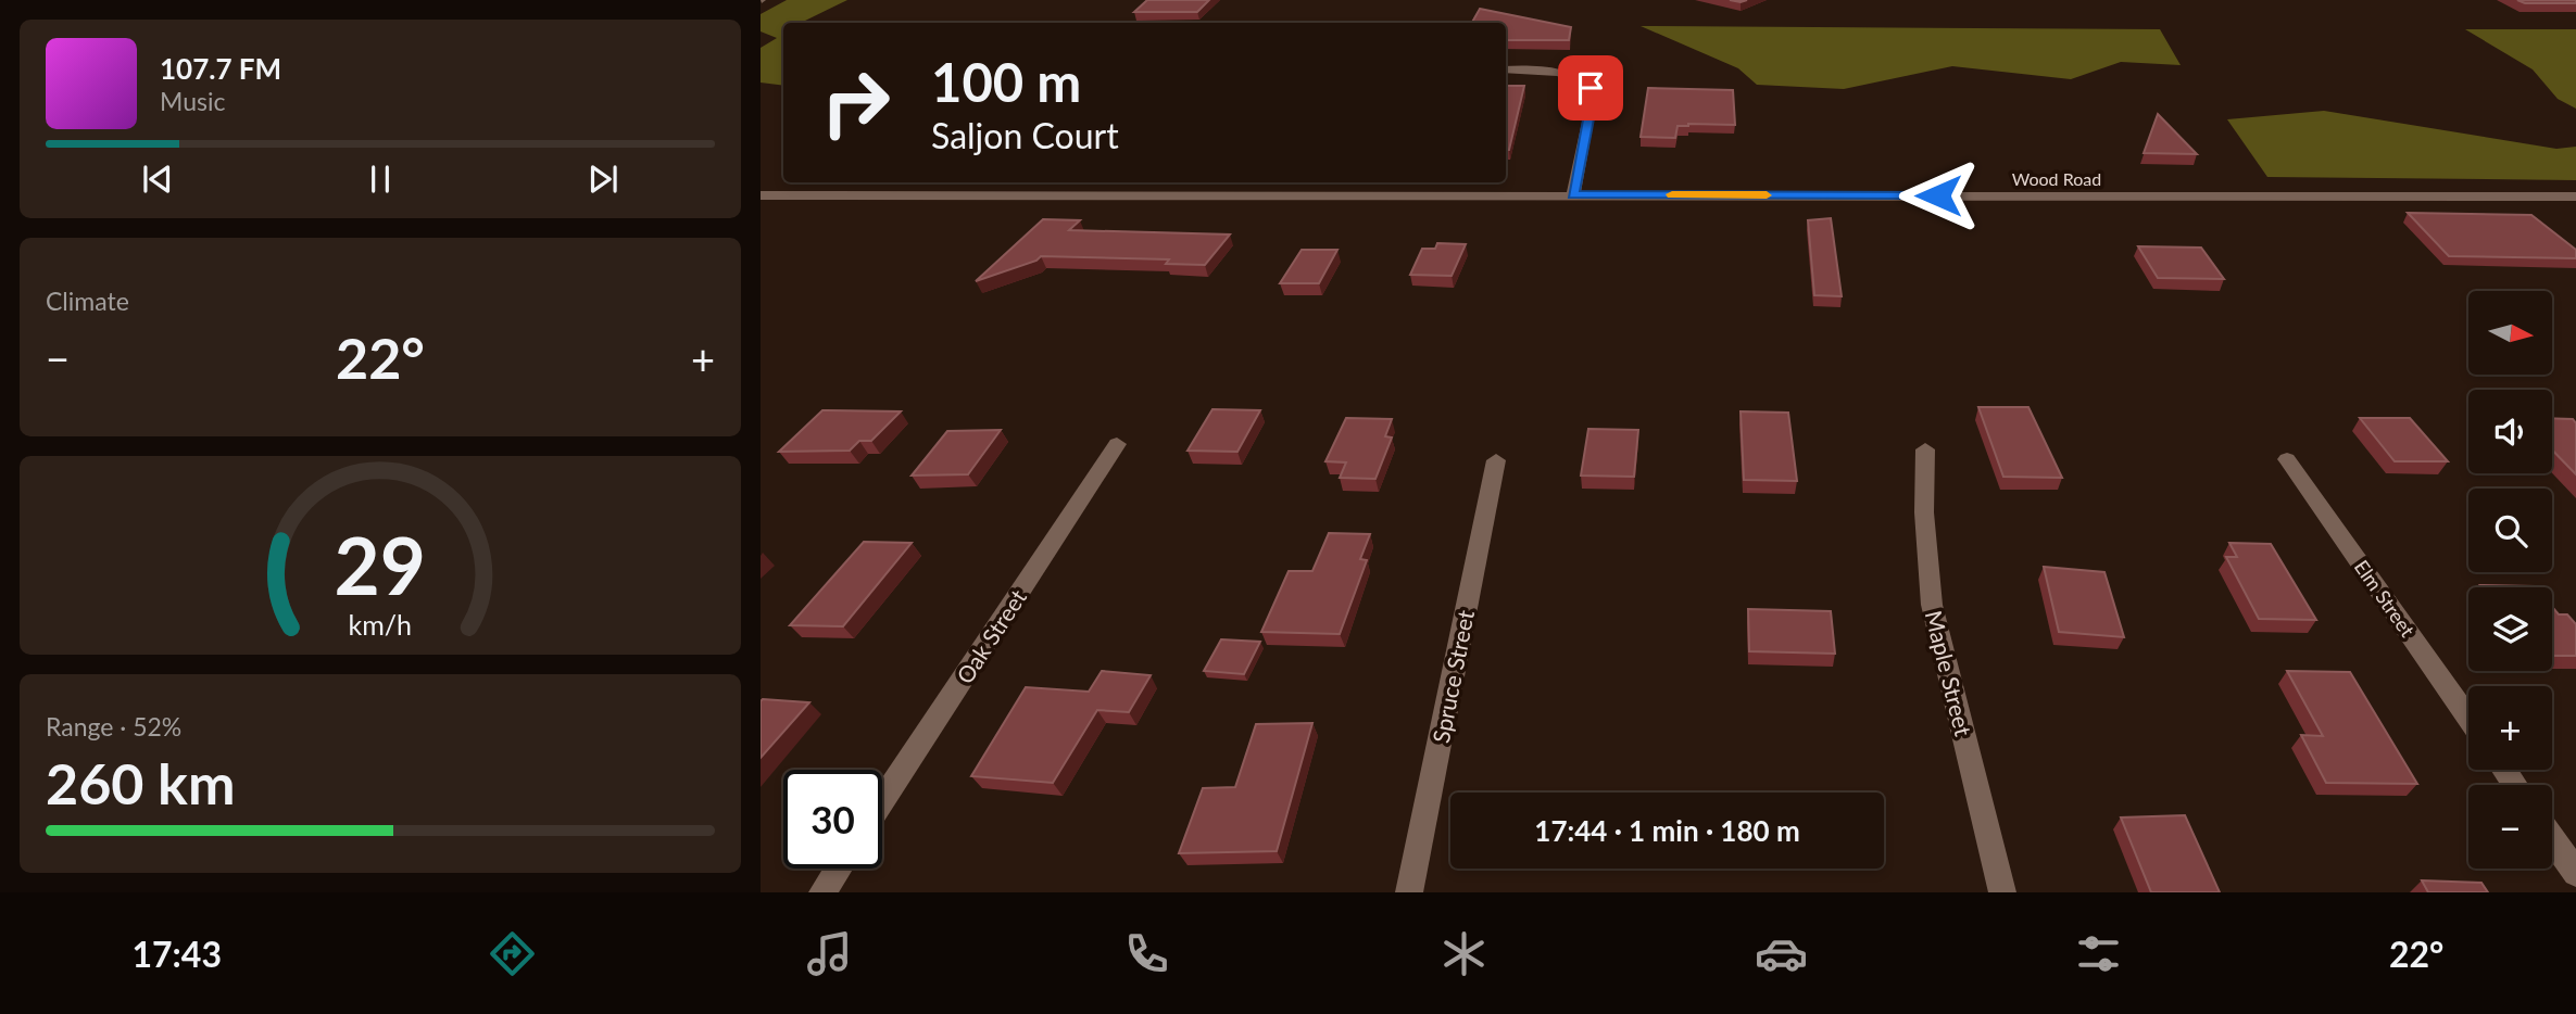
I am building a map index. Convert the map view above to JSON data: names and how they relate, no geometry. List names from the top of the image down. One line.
{"streets":{"street":["Wood Road","Elm Street","Oak Street","Maple Street","Spruce Street"]},"north":"right","page":{"turn":["100 m","Saljon Court"],"song":["107.7 FM","Music"],"tile":["Climate",["Range · 52%","260 km"]],"map_buttons":["+","−"],"heat":["−","22°","+"],"limit":"30","trip":"17:44 · 1 min · 180 m","tabs":["17:43","22°"],"gauge":["29","km/h"]}}
